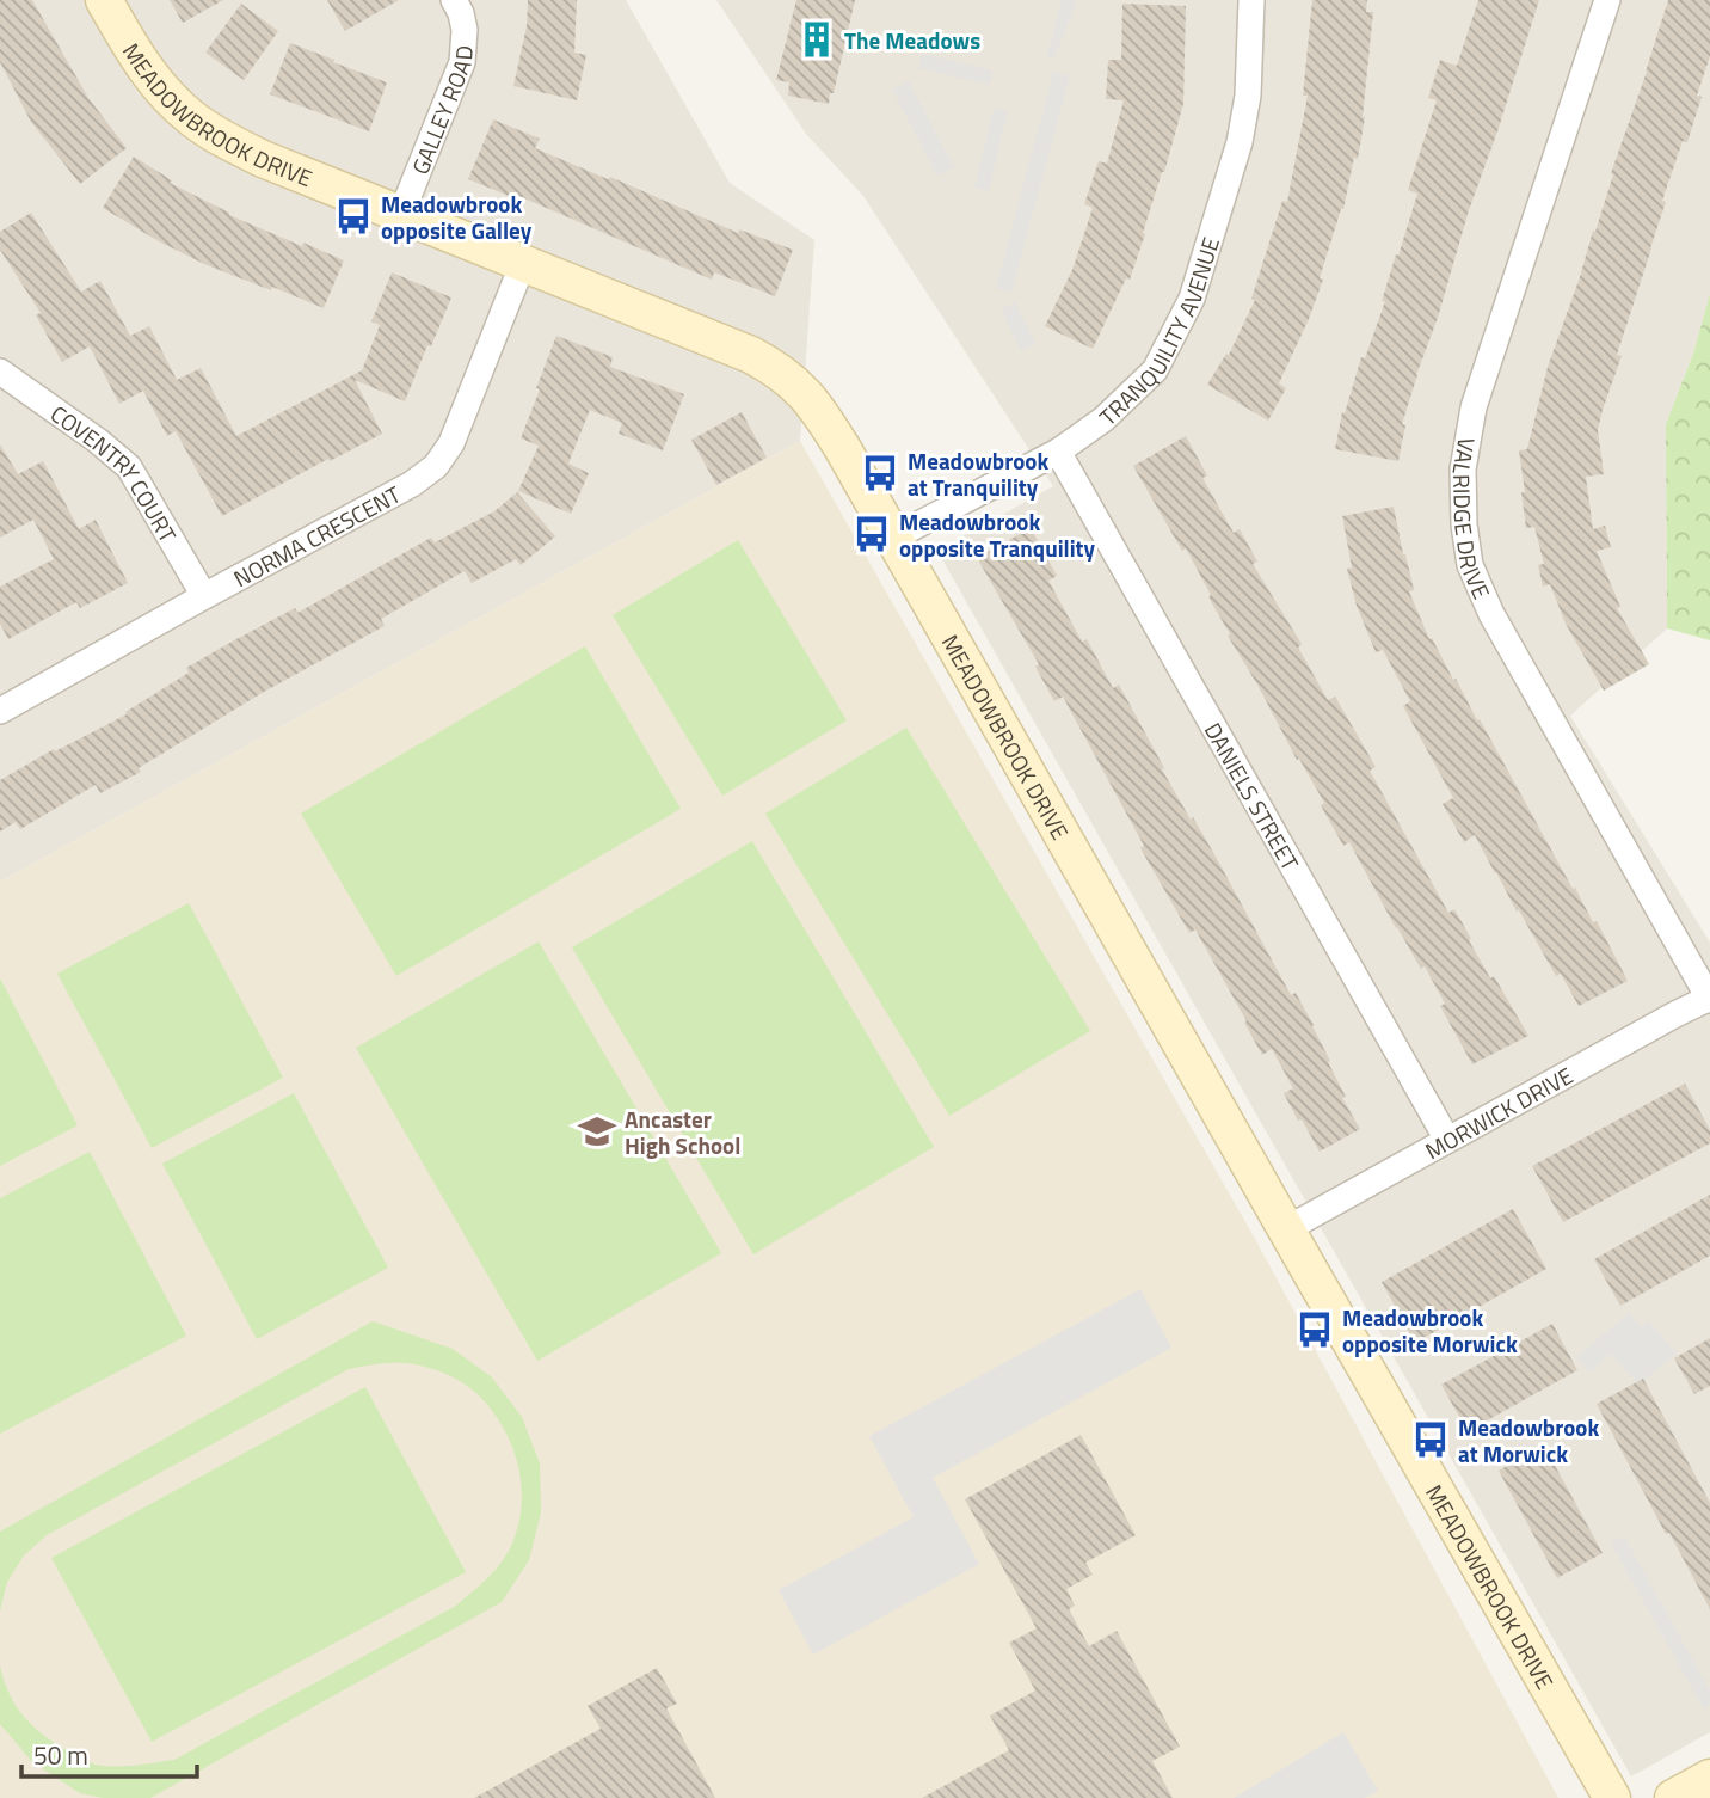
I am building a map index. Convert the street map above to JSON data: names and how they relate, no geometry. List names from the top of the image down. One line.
{"streets":{"street":["GALLEY ROAD","MEADOWBROOK DRIVE","TRANQUILITY AVENUE","COVENTRY COURT","VALRIDGE DRIVE","NORMA CRESCENT","DANIELS STREET","MORWICK DRIVE"]},"crossings":[["GALLEY ROAD","MEADOWBROOK DRIVE"],["MEADOWBROOK DRIVE","TRANQUILITY AVENUE"],["MEADOWBROOK DRIVE","NORMA CRESCENT"],["MEADOWBROOK DRIVE","MORWICK DRIVE"],["TRANQUILITY AVENUE","DANIELS STREET"],["COVENTRY COURT","NORMA CRESCENT"],["VALRIDGE DRIVE","MORWICK DRIVE"],["DANIELS STREET","MORWICK DRIVE"]],"places":{"building":["The Meadows"],"bus stop":["Meadowbrook opposite Galley","Meadowbrook at Tranquility","Meadowbrook opposite Tranquility","Meadowbrook opposite Morwick","Meadowbrook at Morwick"],"school or university":["Ancaster High School"]},"scale_bar":"50 m"}
